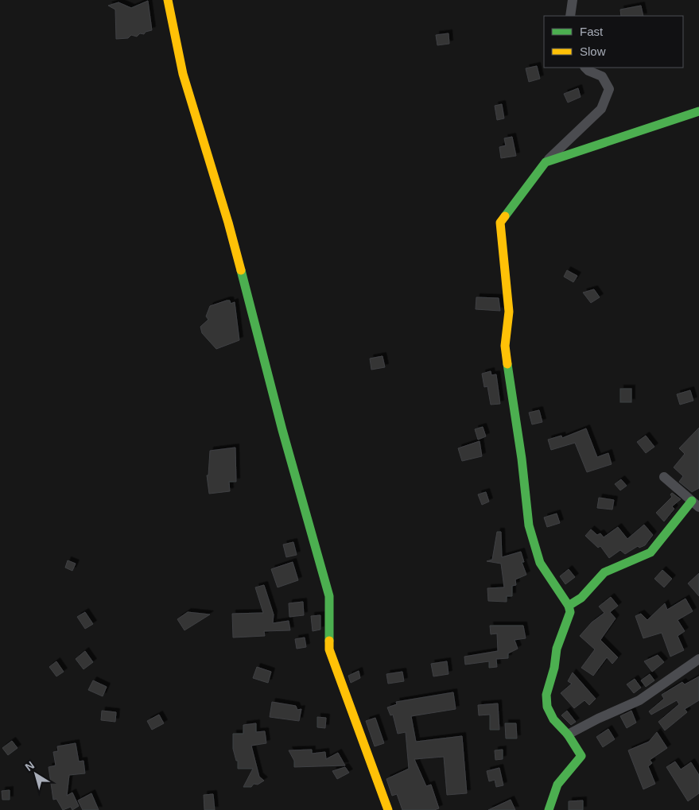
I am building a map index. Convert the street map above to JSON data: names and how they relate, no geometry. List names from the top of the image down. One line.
{"legend":["Fast","Slow"],"north":"top left"}
